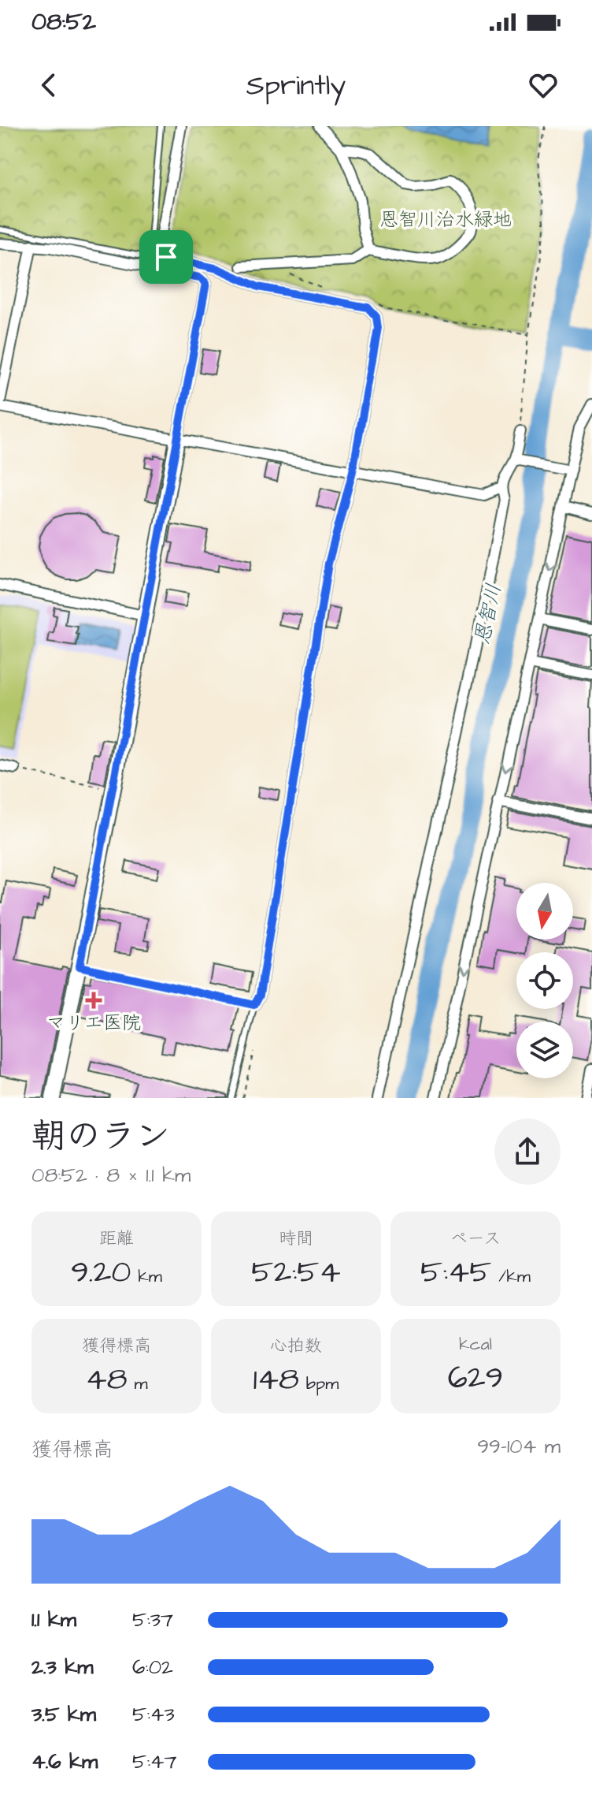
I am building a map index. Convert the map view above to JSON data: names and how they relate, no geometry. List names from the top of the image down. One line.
{"water":["恩智川"],"parks":["恩智川治水緑地"],"places":{"health":["マリエ医院"]},"north":"bottom","page":{"status":"08:52","header":"Sprintly","heading":["朝のラン","08:52 · 8 × 1.1 km"],"stats":[["距離","9.20 km"],["時間","52:54"],["ペース","5:45 /km"],["獲得標高","48 m"],["心拍数","148 bpm"],["kcal","629"]],"chart":["獲得標高","99–104 m"],"list":[{"name":"1.1 km","note":"5:37"},{"name":"2.3 km","note":"6:02"},{"name":"3.5 km","note":"5:43"},{"name":"4.6 km","note":"5:47"}]}}
